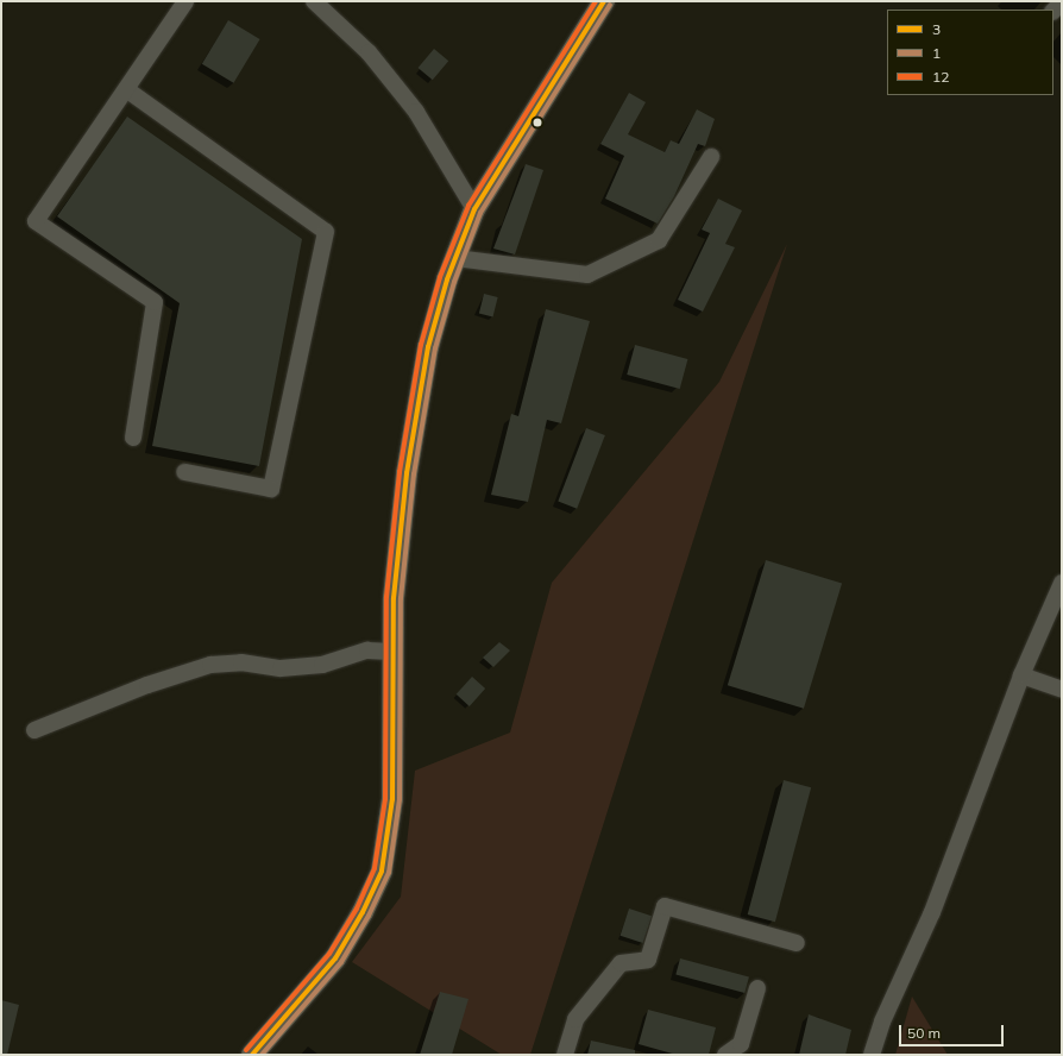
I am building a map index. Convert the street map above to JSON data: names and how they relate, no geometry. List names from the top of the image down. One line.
{"lines":["transit line 3","transit line 12","transit line 1"],"legend":["3","1","12"],"scale_bar":"50 m"}
